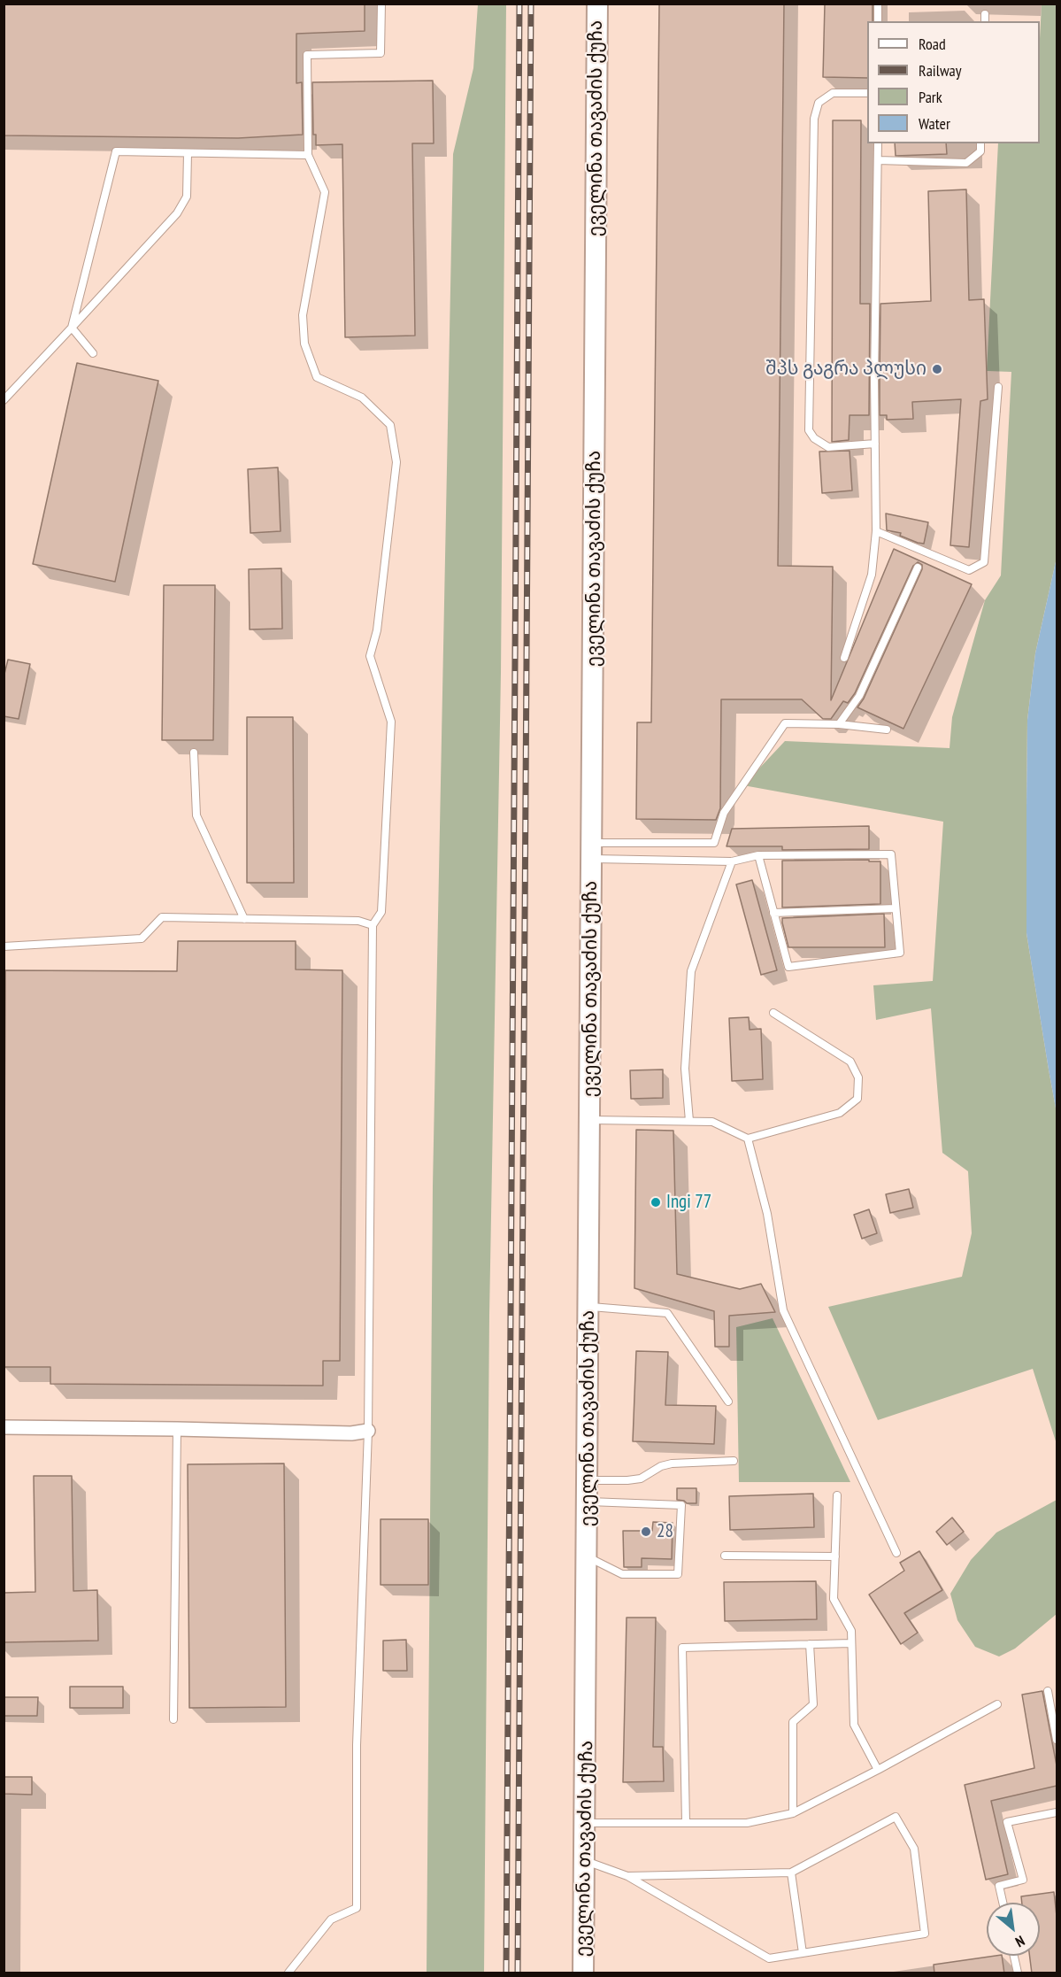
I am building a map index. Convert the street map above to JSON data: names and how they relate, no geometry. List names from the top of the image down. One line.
{"streets":{"main road":["ეველინა თავაძის ქუჩა"]},"places":["შპს გაგრა პლუსი","Ingi 77","28"],"legend":["Road","Railway","Park","Water"],"north":"bottom right"}
